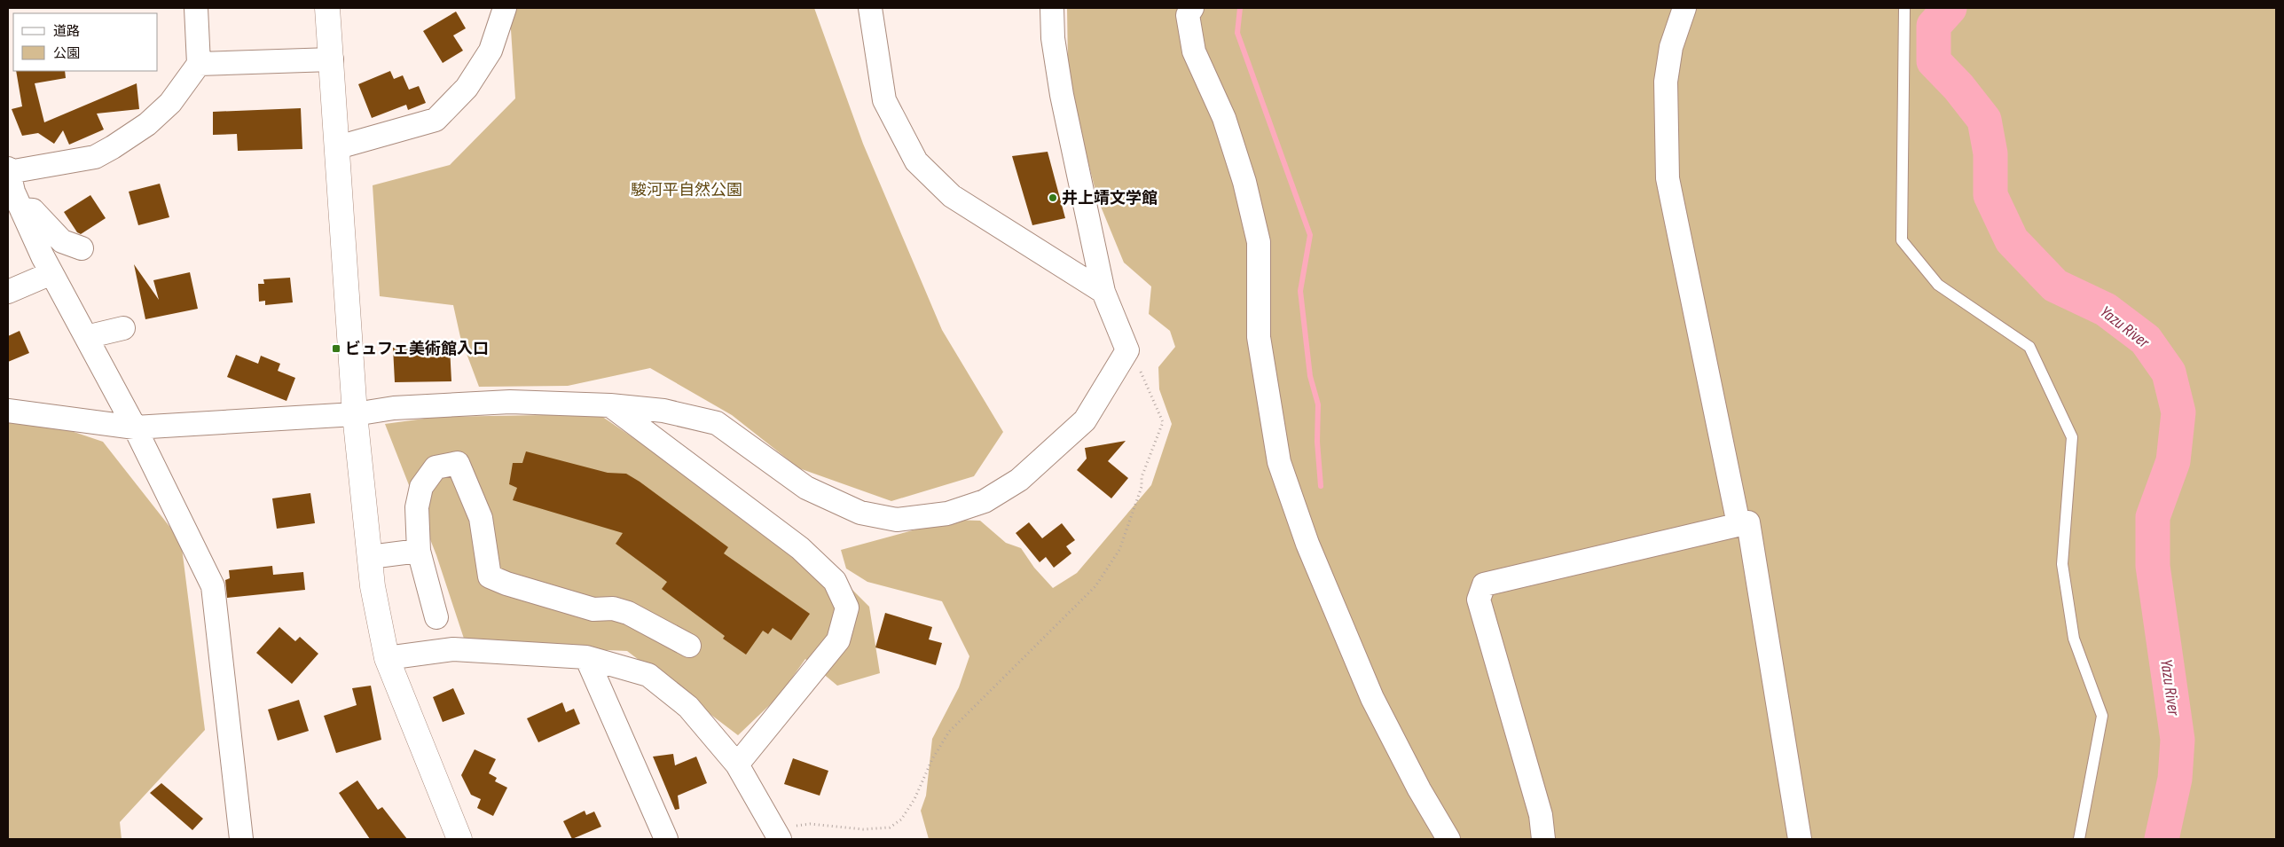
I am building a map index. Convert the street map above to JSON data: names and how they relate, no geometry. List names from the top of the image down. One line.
{"water":["Yazu River"],"parks":["駿河平自然公園"],"places":{"other":["井上靖文学館"],"transit":["ビュフェ美術館入口"]},"legend":["道路","公園"]}
